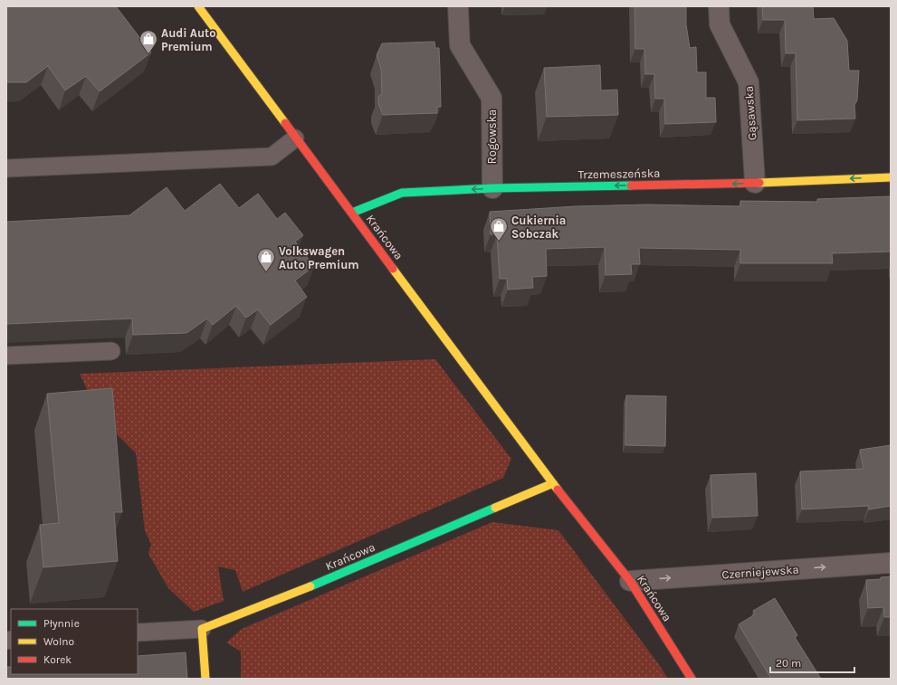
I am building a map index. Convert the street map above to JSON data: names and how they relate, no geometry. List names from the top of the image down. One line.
{"streets":{"street":["Gąsawska","Rogowska","Trzemeszeńska","Krańcowa","Czerniejewska"]},"crossings":[["Gąsawska","Trzemeszeńska"],["Rogowska","Trzemeszeńska"],["Trzemeszeńska","Krańcowa"],["Krańcowa","Czerniejewska"]],"one_way":["Trzemeszeńska","Czerniejewska"],"places":{"shop":["Audi Auto Premium","Cukiernia Sobczak","Volkswagen Auto Premium"]},"legend":["Płynnie","Wolno","Korek"],"scale_bar":"20 m"}
